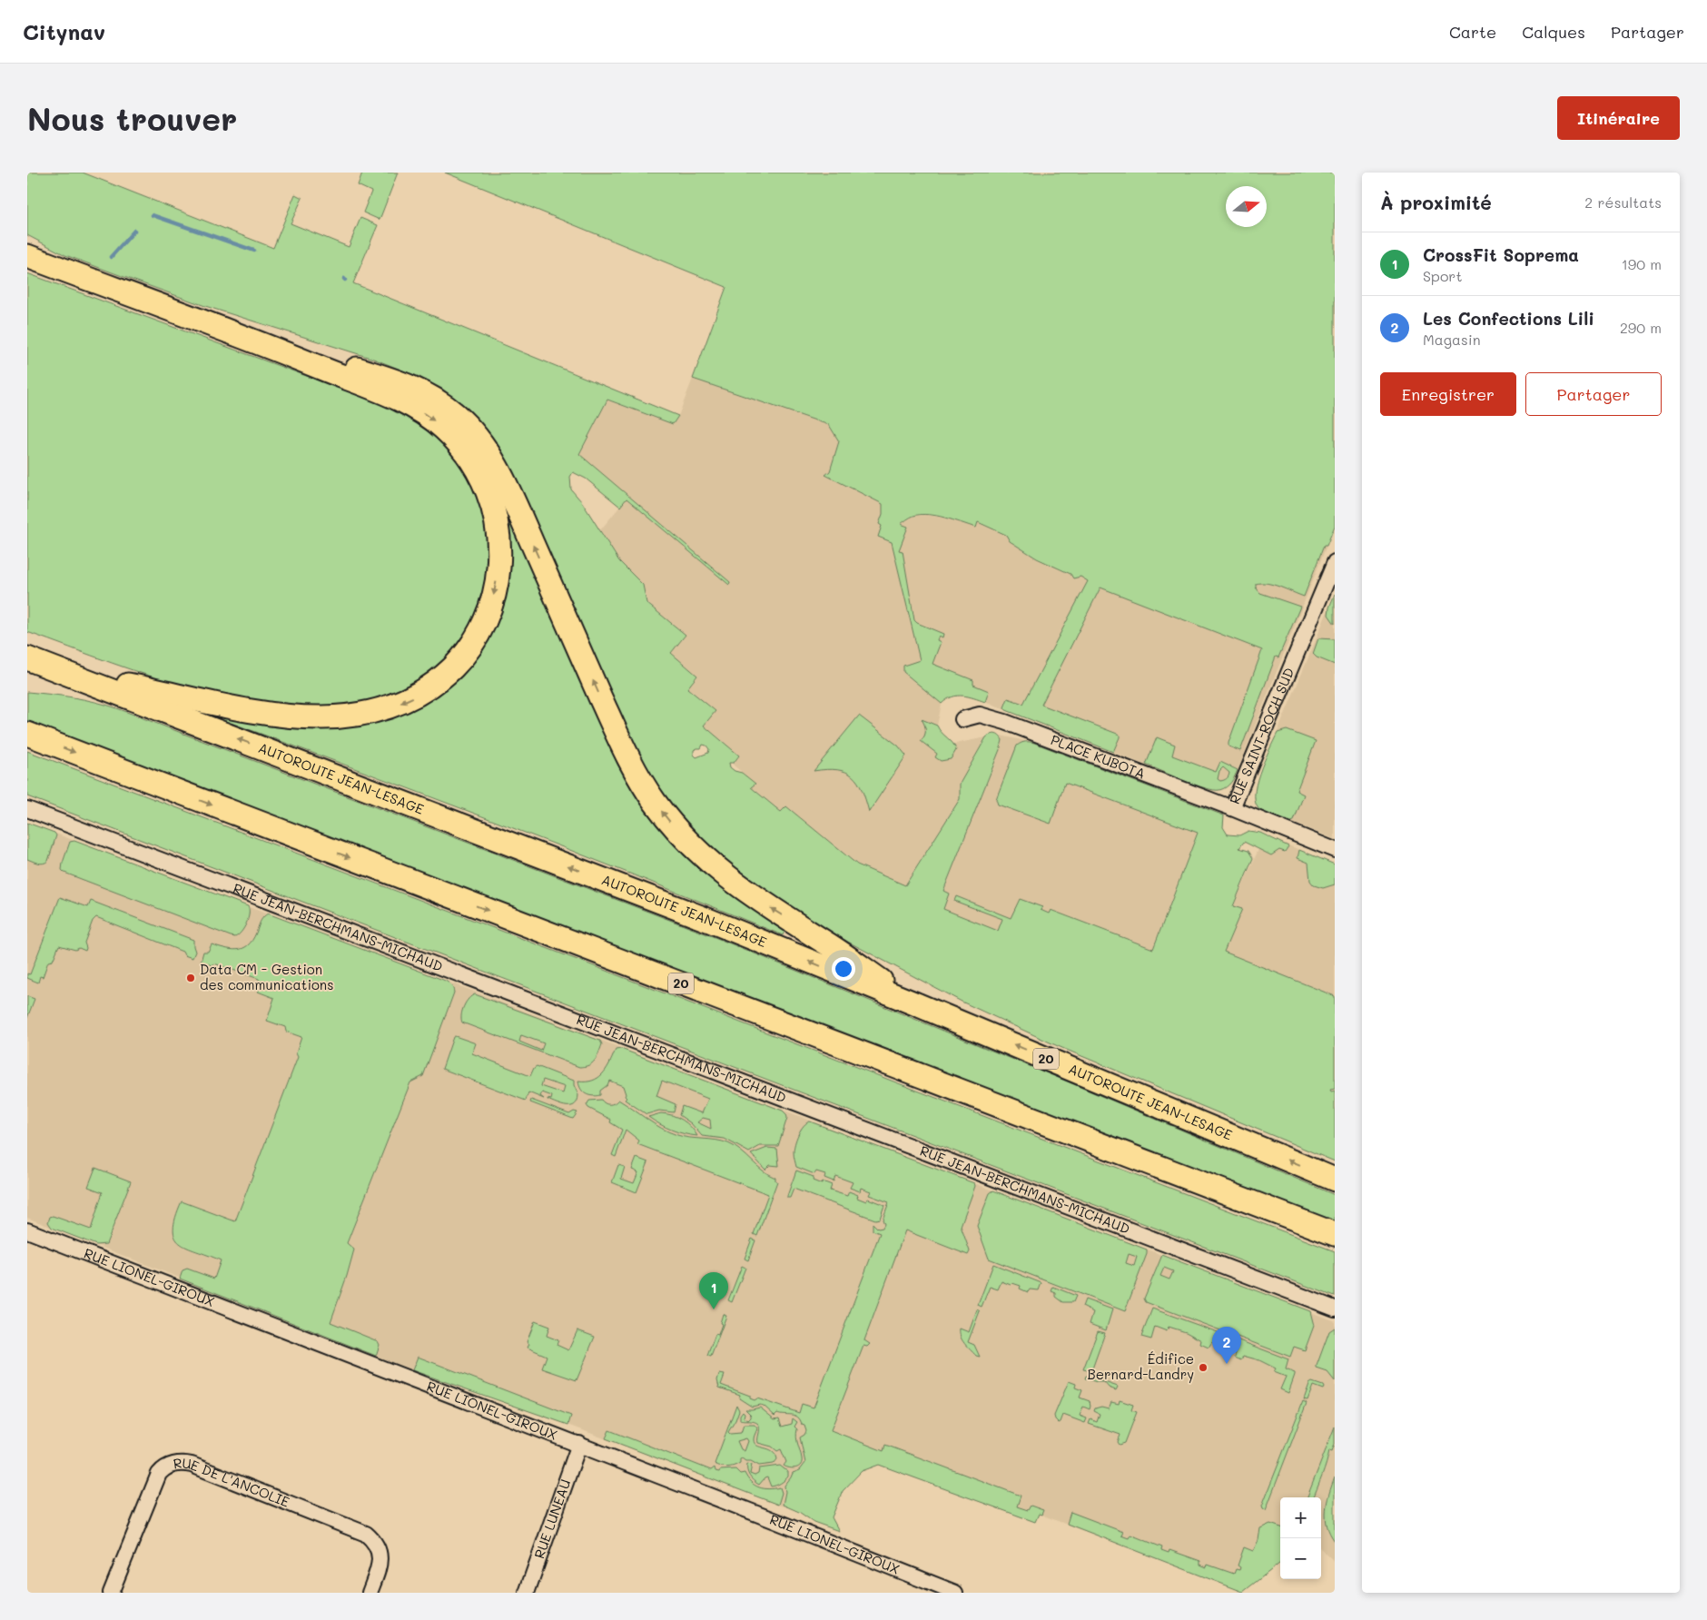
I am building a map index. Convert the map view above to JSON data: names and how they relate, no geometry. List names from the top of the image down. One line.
{"streets":{"highway":["AUTOROUTE JEAN-LESAGE","20"],"street":["RUE SAINT-ROCH SUD","PLACE KUBOTA","RUE JEAN-BERCHMANS-MICHAUD","RUE LIONEL-GIROUX","RUE DE L'ANCOLIE","RUE LUNEAU"]},"crossings":[["RUE SAINT-ROCH SUD","PLACE KUBOTA"],["RUE LIONEL-GIROUX","RUE LUNEAU"]],"places":["Data CM - Gestion des communications","Édifice Bernard-Landry"],"north":"right","page":{"header":"Citynav","nav":["Carte","Calques","Partager"],"buttons":["Itinéraire",["Enregistrer","Partager"]],"title":"Nous trouver","heading":["À proximité","2 résultats"],"list":[{"mark":"1","name":"CrossFit Soprema","note":"Sport","value":"190 m"},{"mark":"2","name":"Les Confections Lili","note":"Magasin","value":"290 m"}],"pins":["1","2"],"map_buttons":["+","−"]}}
